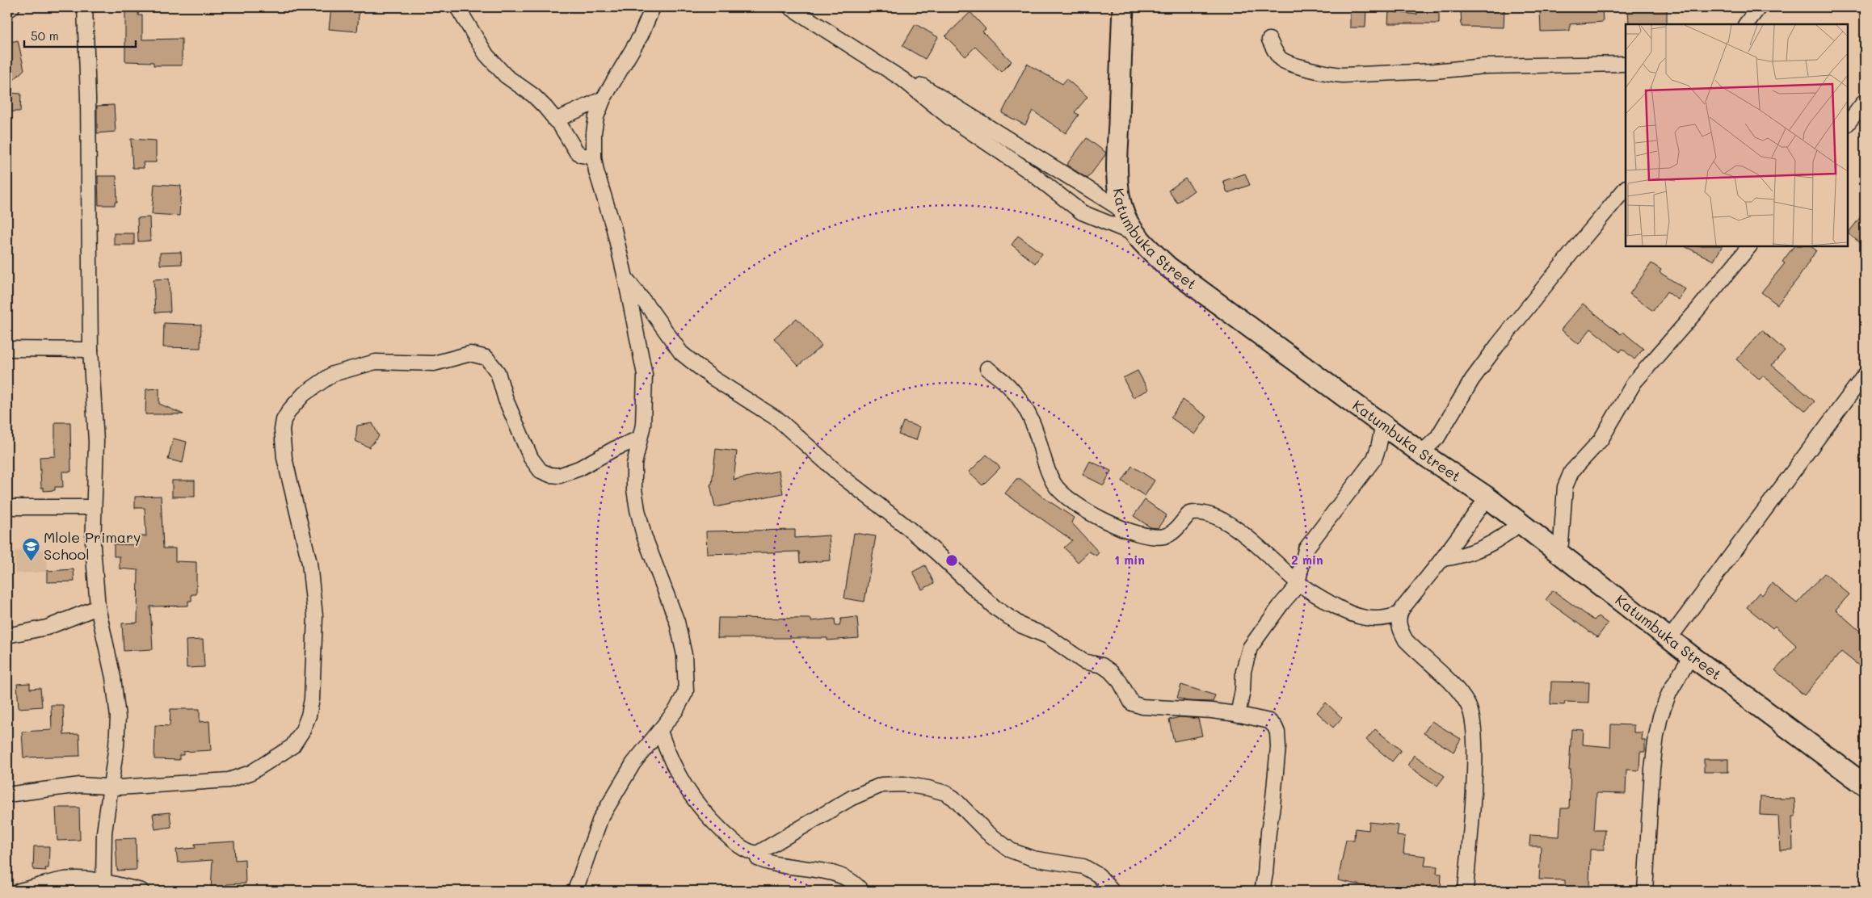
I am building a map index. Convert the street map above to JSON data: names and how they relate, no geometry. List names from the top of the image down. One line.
{"streets":{"main road":["Katumbuka Street"]},"places":{"school or university":["Mlole Primary School"]},"scale_bar":"50 m","rings":["1 min","2 min"]}
